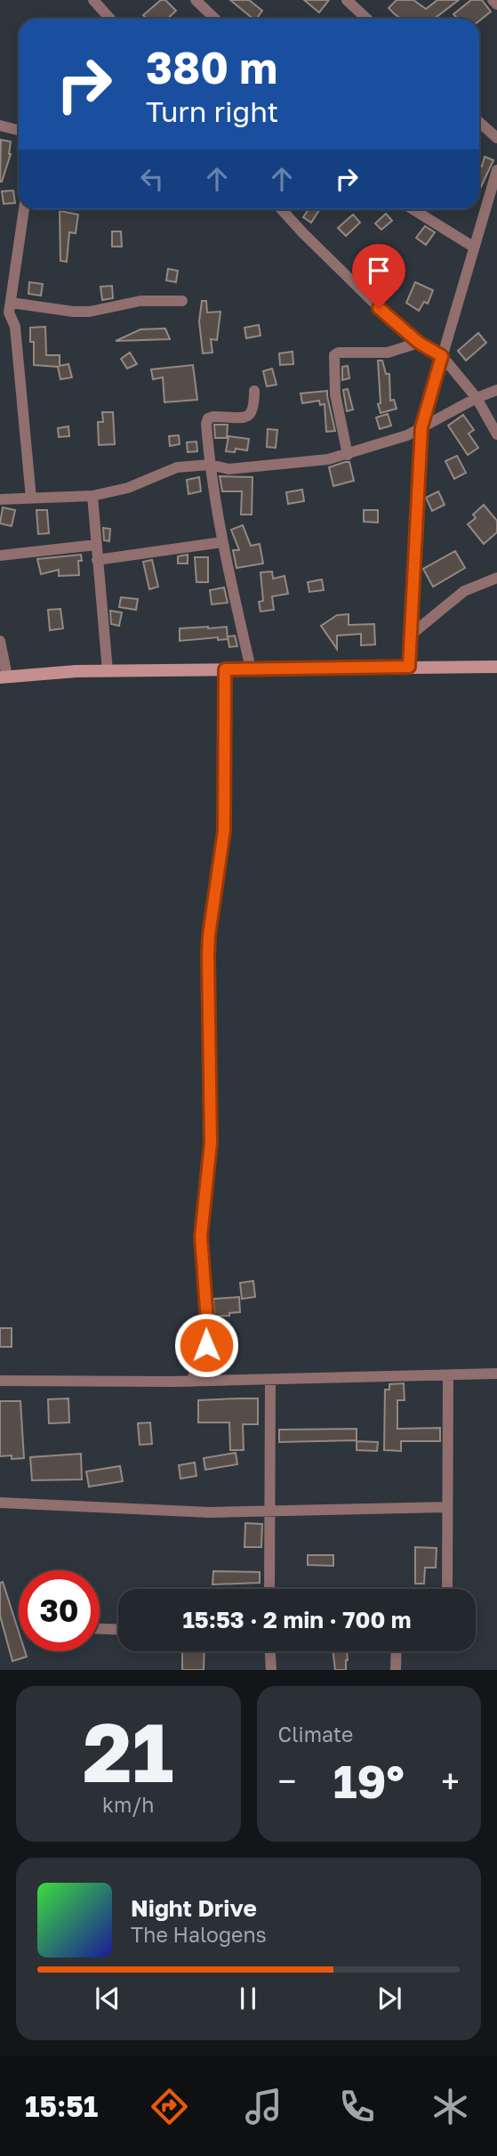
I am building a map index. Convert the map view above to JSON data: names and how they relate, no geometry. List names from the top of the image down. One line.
{"page":{"turn":["380 m","Turn right"],"limit":"30","trip":"15:53 · 2 min · 700 m","tile":[["21","km/h"],"Climate"],"heat":["−","19°","+"],"song":["Night Drive","The Halogens"],"tabs":"15:51"}}
